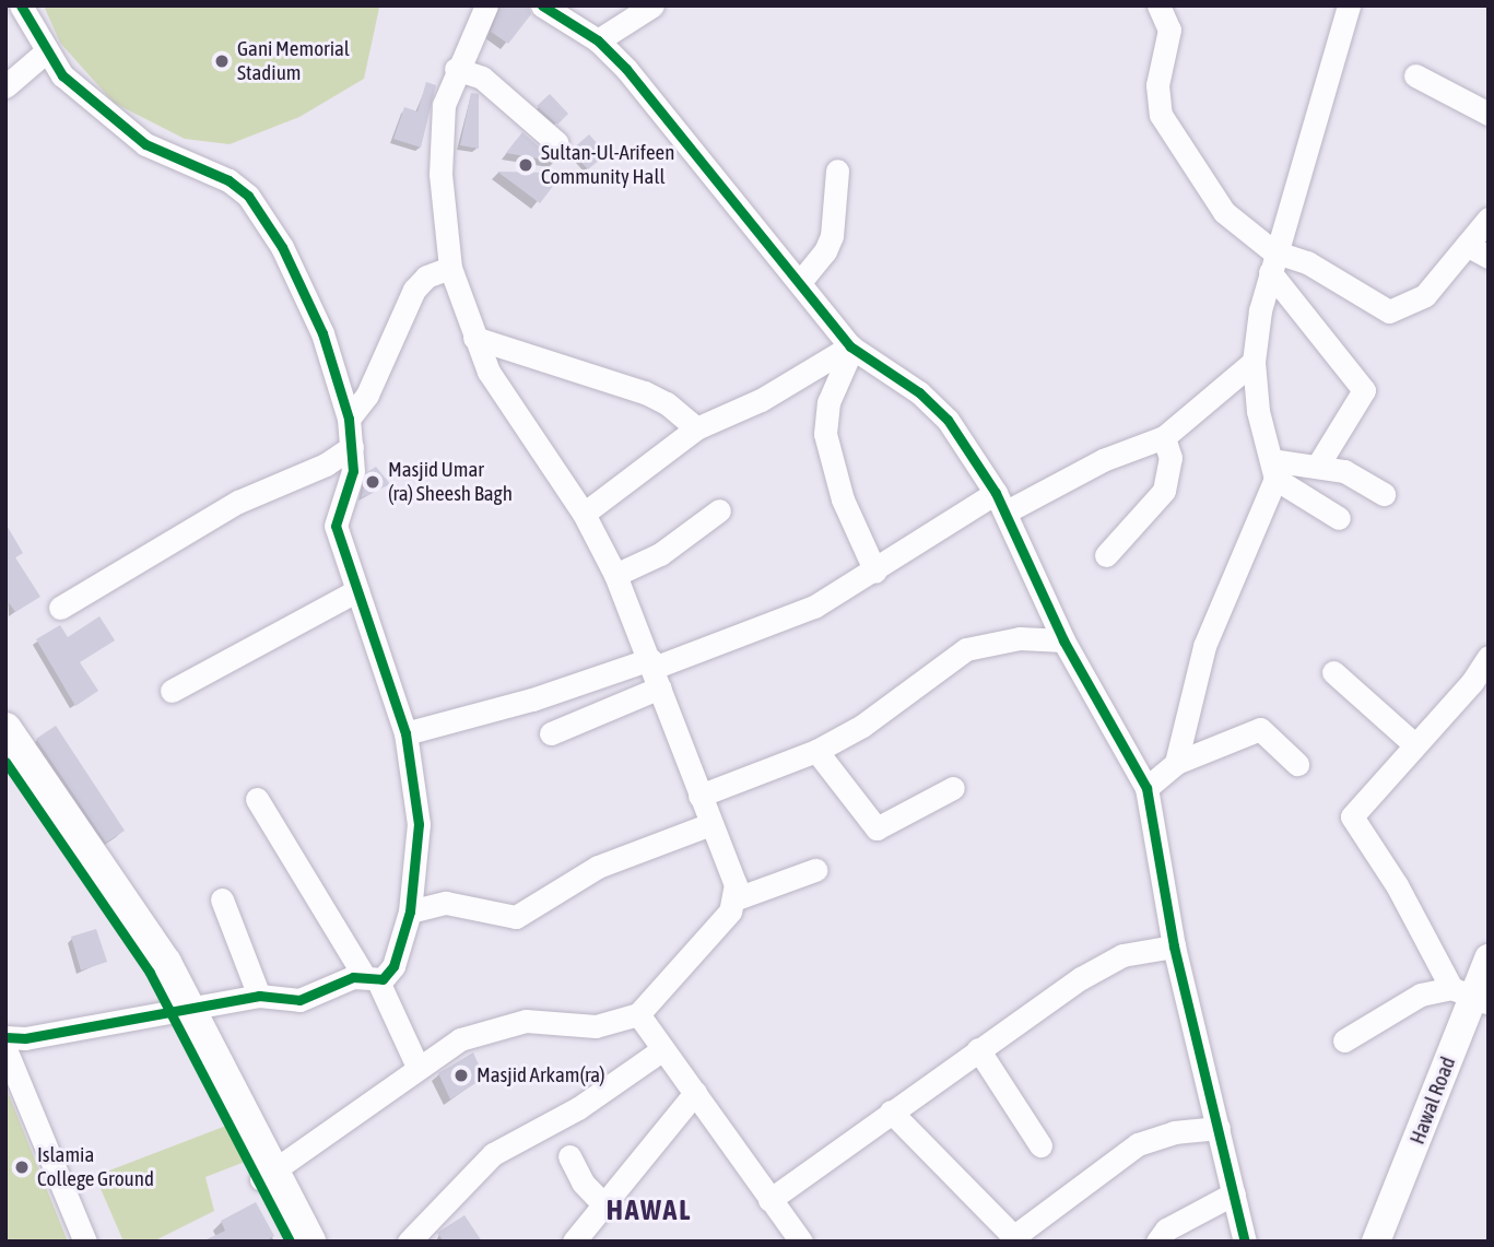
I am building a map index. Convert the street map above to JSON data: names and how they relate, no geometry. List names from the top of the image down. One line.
{"streets":{"main road":["Hawal Road"]},"districts":["HAWAL"],"places":["Gani Memorial Stadium","Sultan-Ul-Arifeen Community Hall","Masjid Umar (ra) Sheesh Bagh","Masjid Arkam(ra)","Islamia College Ground"]}
